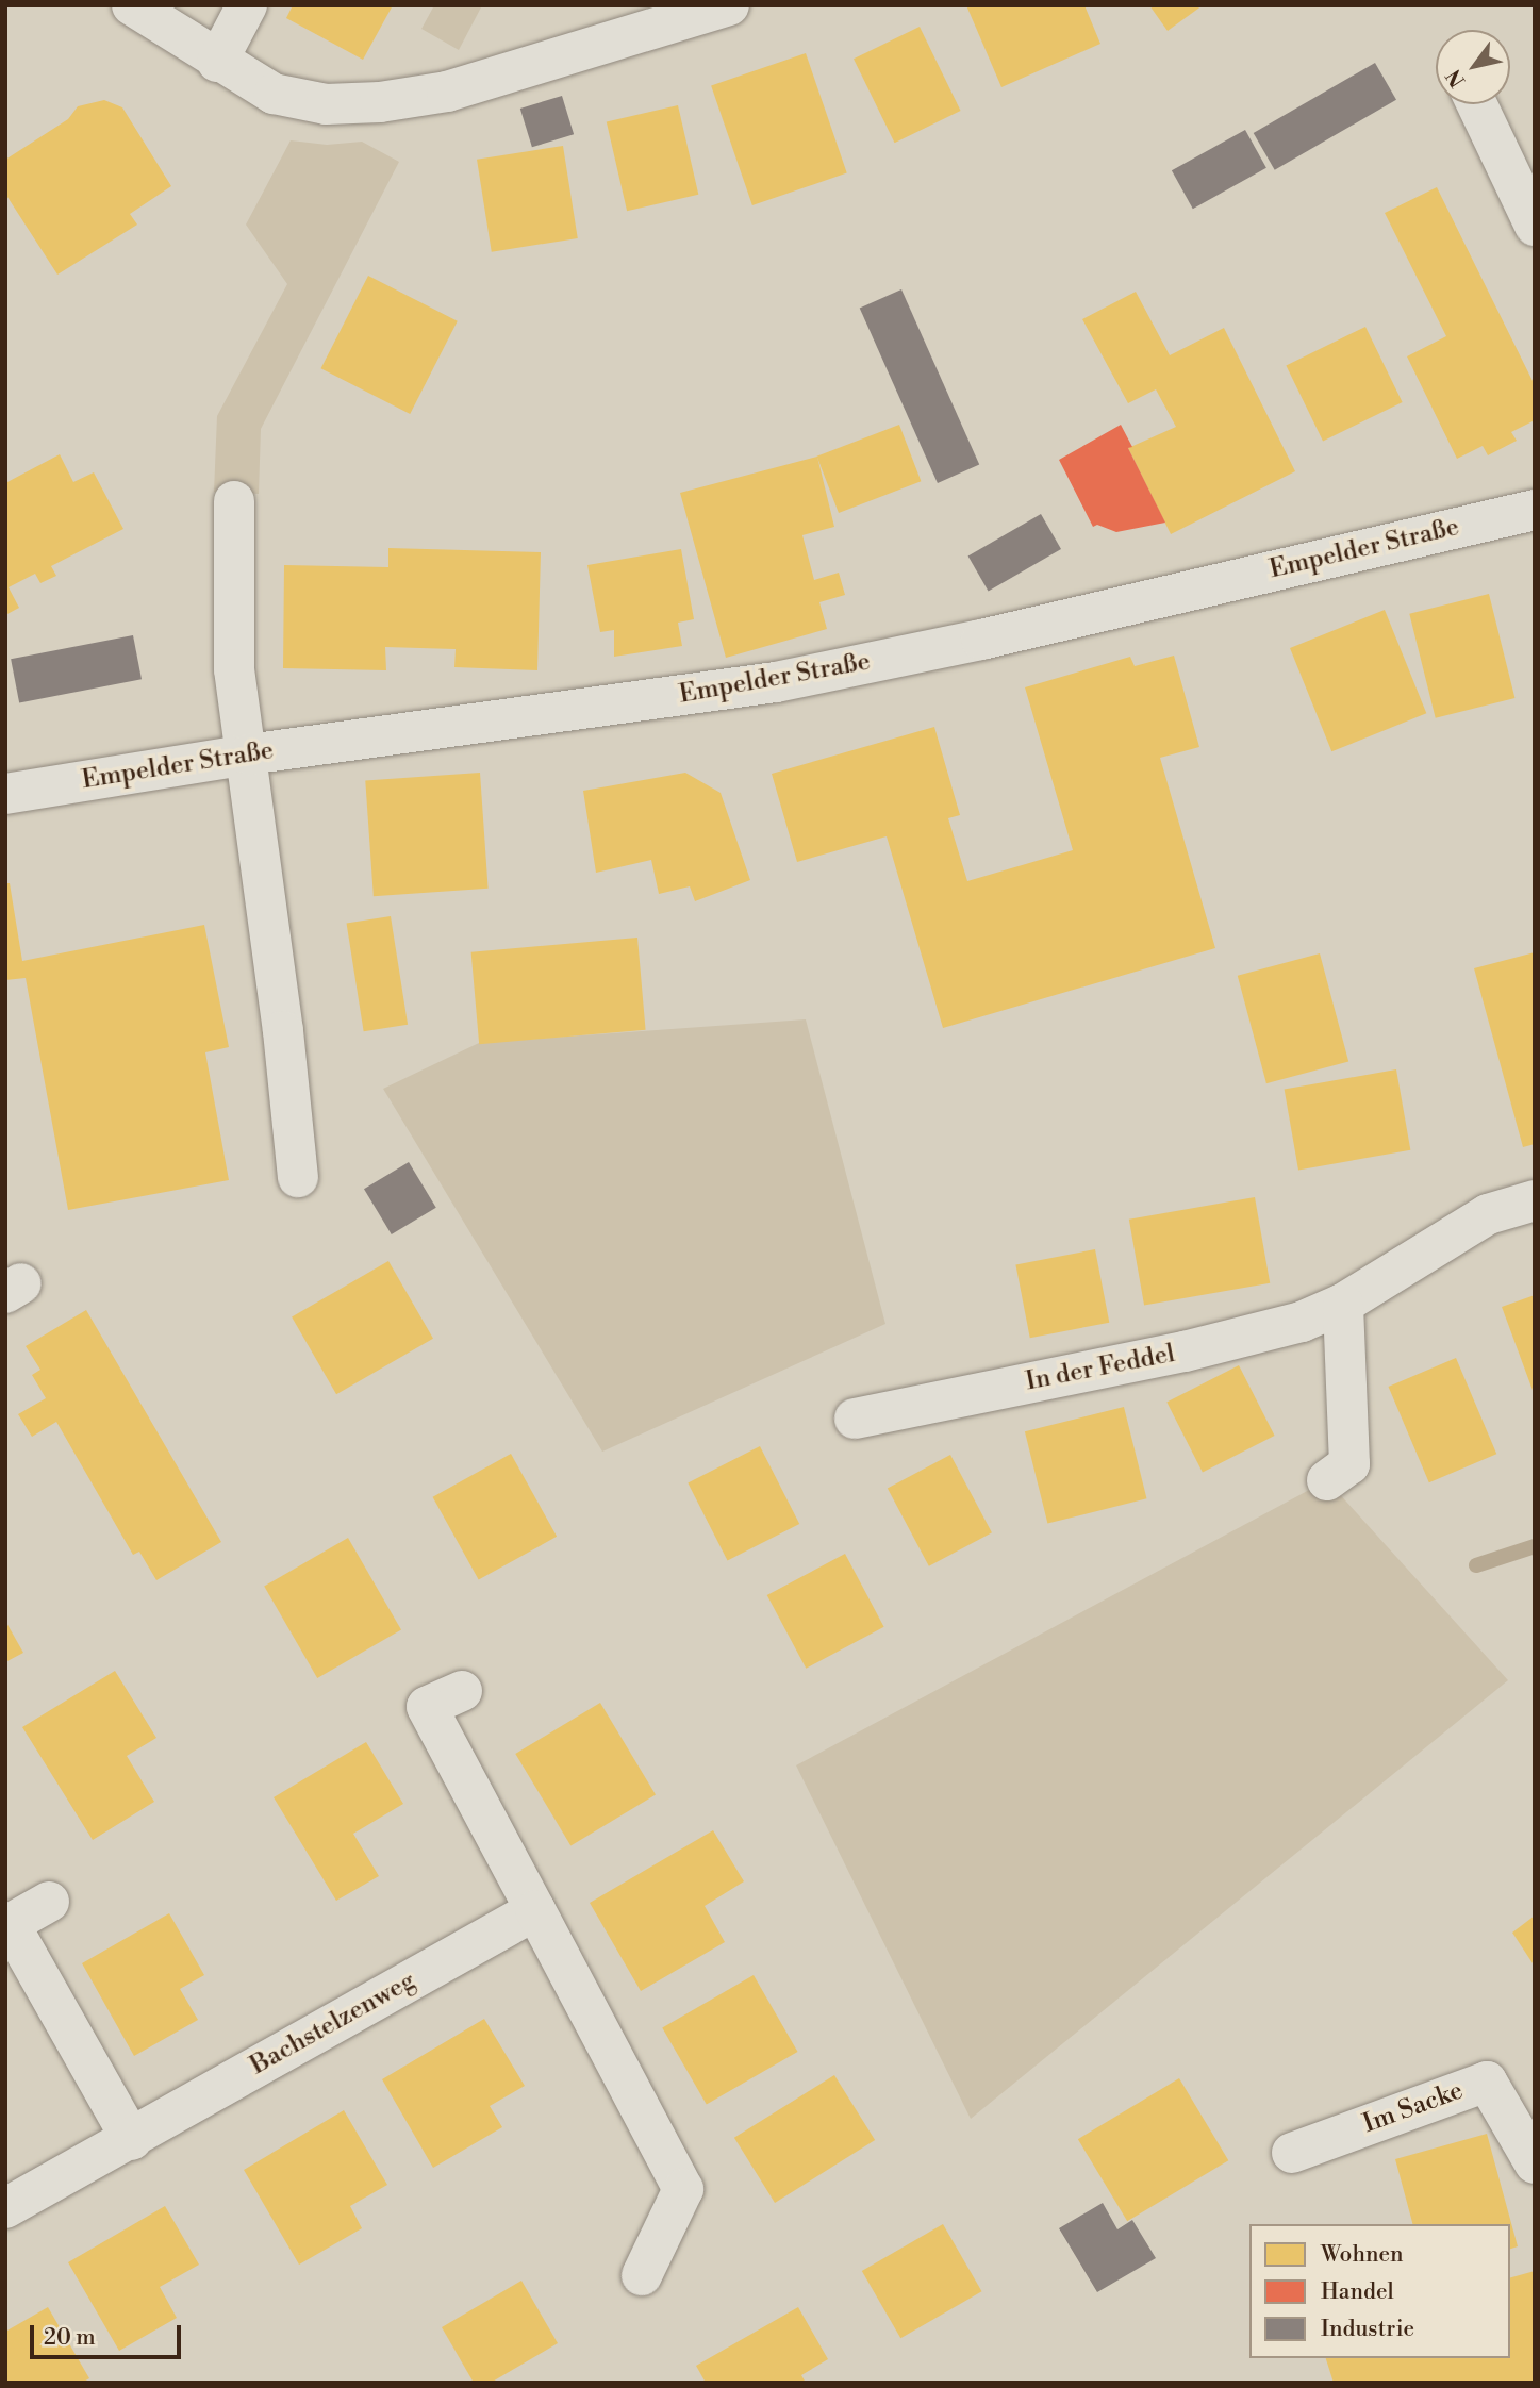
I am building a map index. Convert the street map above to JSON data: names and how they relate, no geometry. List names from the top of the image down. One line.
{"streets":{"street":["Empelder Straße","In der Feddel","Bachstelzenweg","Im Sacke"]},"legend":["Wohnen","Handel","Industrie"],"scale_bar":"20 m","north":"bottom left"}
